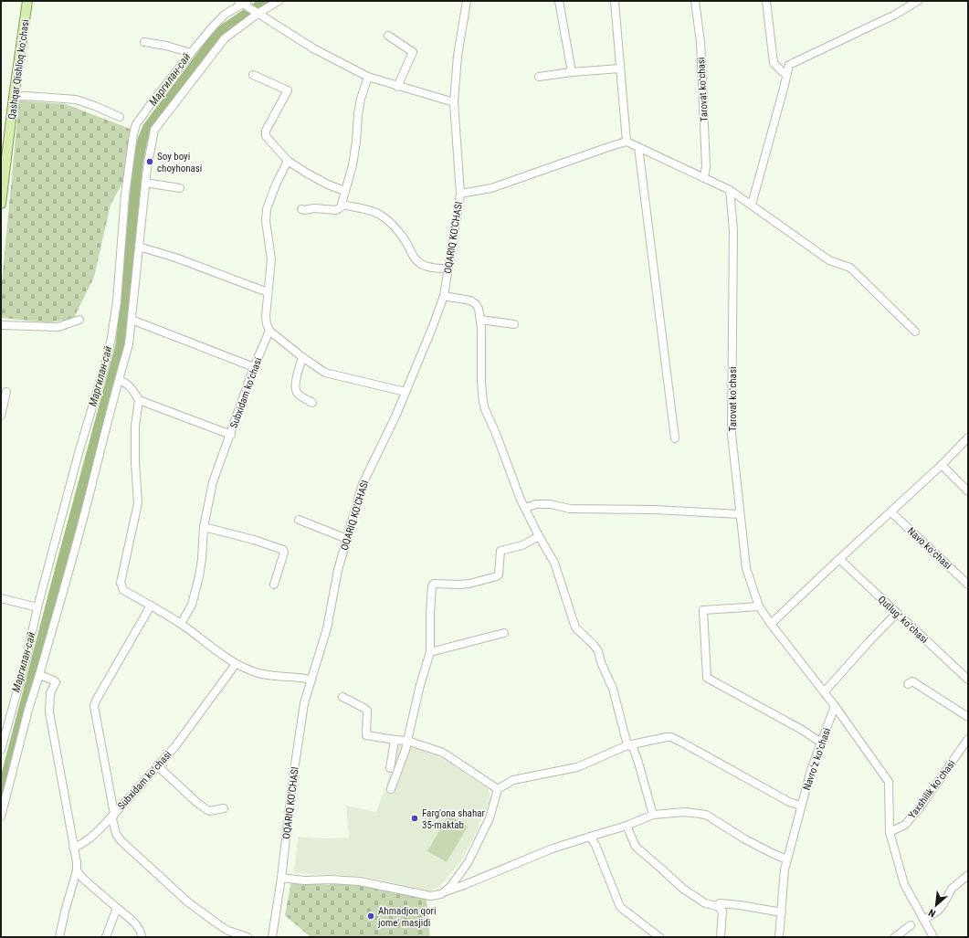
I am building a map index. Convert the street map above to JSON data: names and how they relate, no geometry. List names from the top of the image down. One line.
{"streets":{"main road":["Qashqar Qishloq koʻchasi"],"street":["Tarovat koʻchasi","OQARIQ KO'CHASI","Subxidam koʻchasi","Navo koʻchasi","Qutlugʻ koʻchasi","Navroʻz koʻchasi","Yaxshilik koʻchasi"]},"water":["Маргилан-сай"],"places":["Soy boyi choyhonasi","Farg'ona shahar 35-maktab","Ahmadjon qori jome' masjidi"],"north":"bottom left"}
